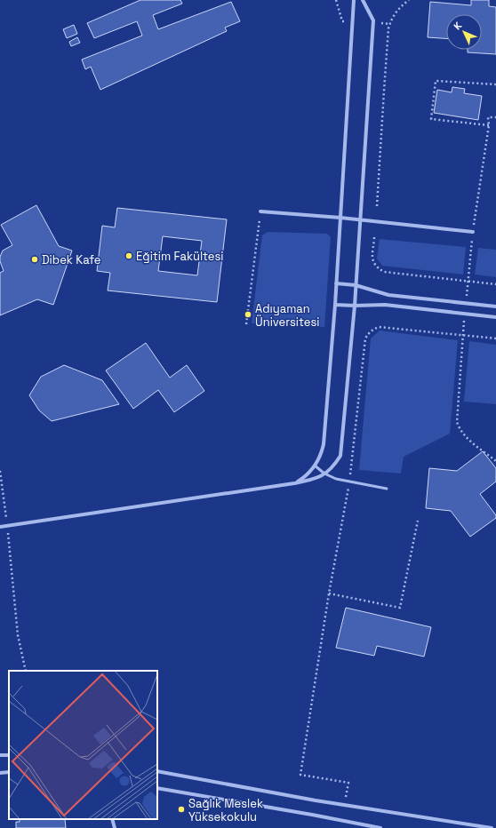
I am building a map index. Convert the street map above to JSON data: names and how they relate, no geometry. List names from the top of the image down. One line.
{"places":["Eğitim Fakültesi","Dibek Kafe","Adıyaman Üniversitesi","Sağlık Meslek Yüksekokulu"],"north":"top left"}
